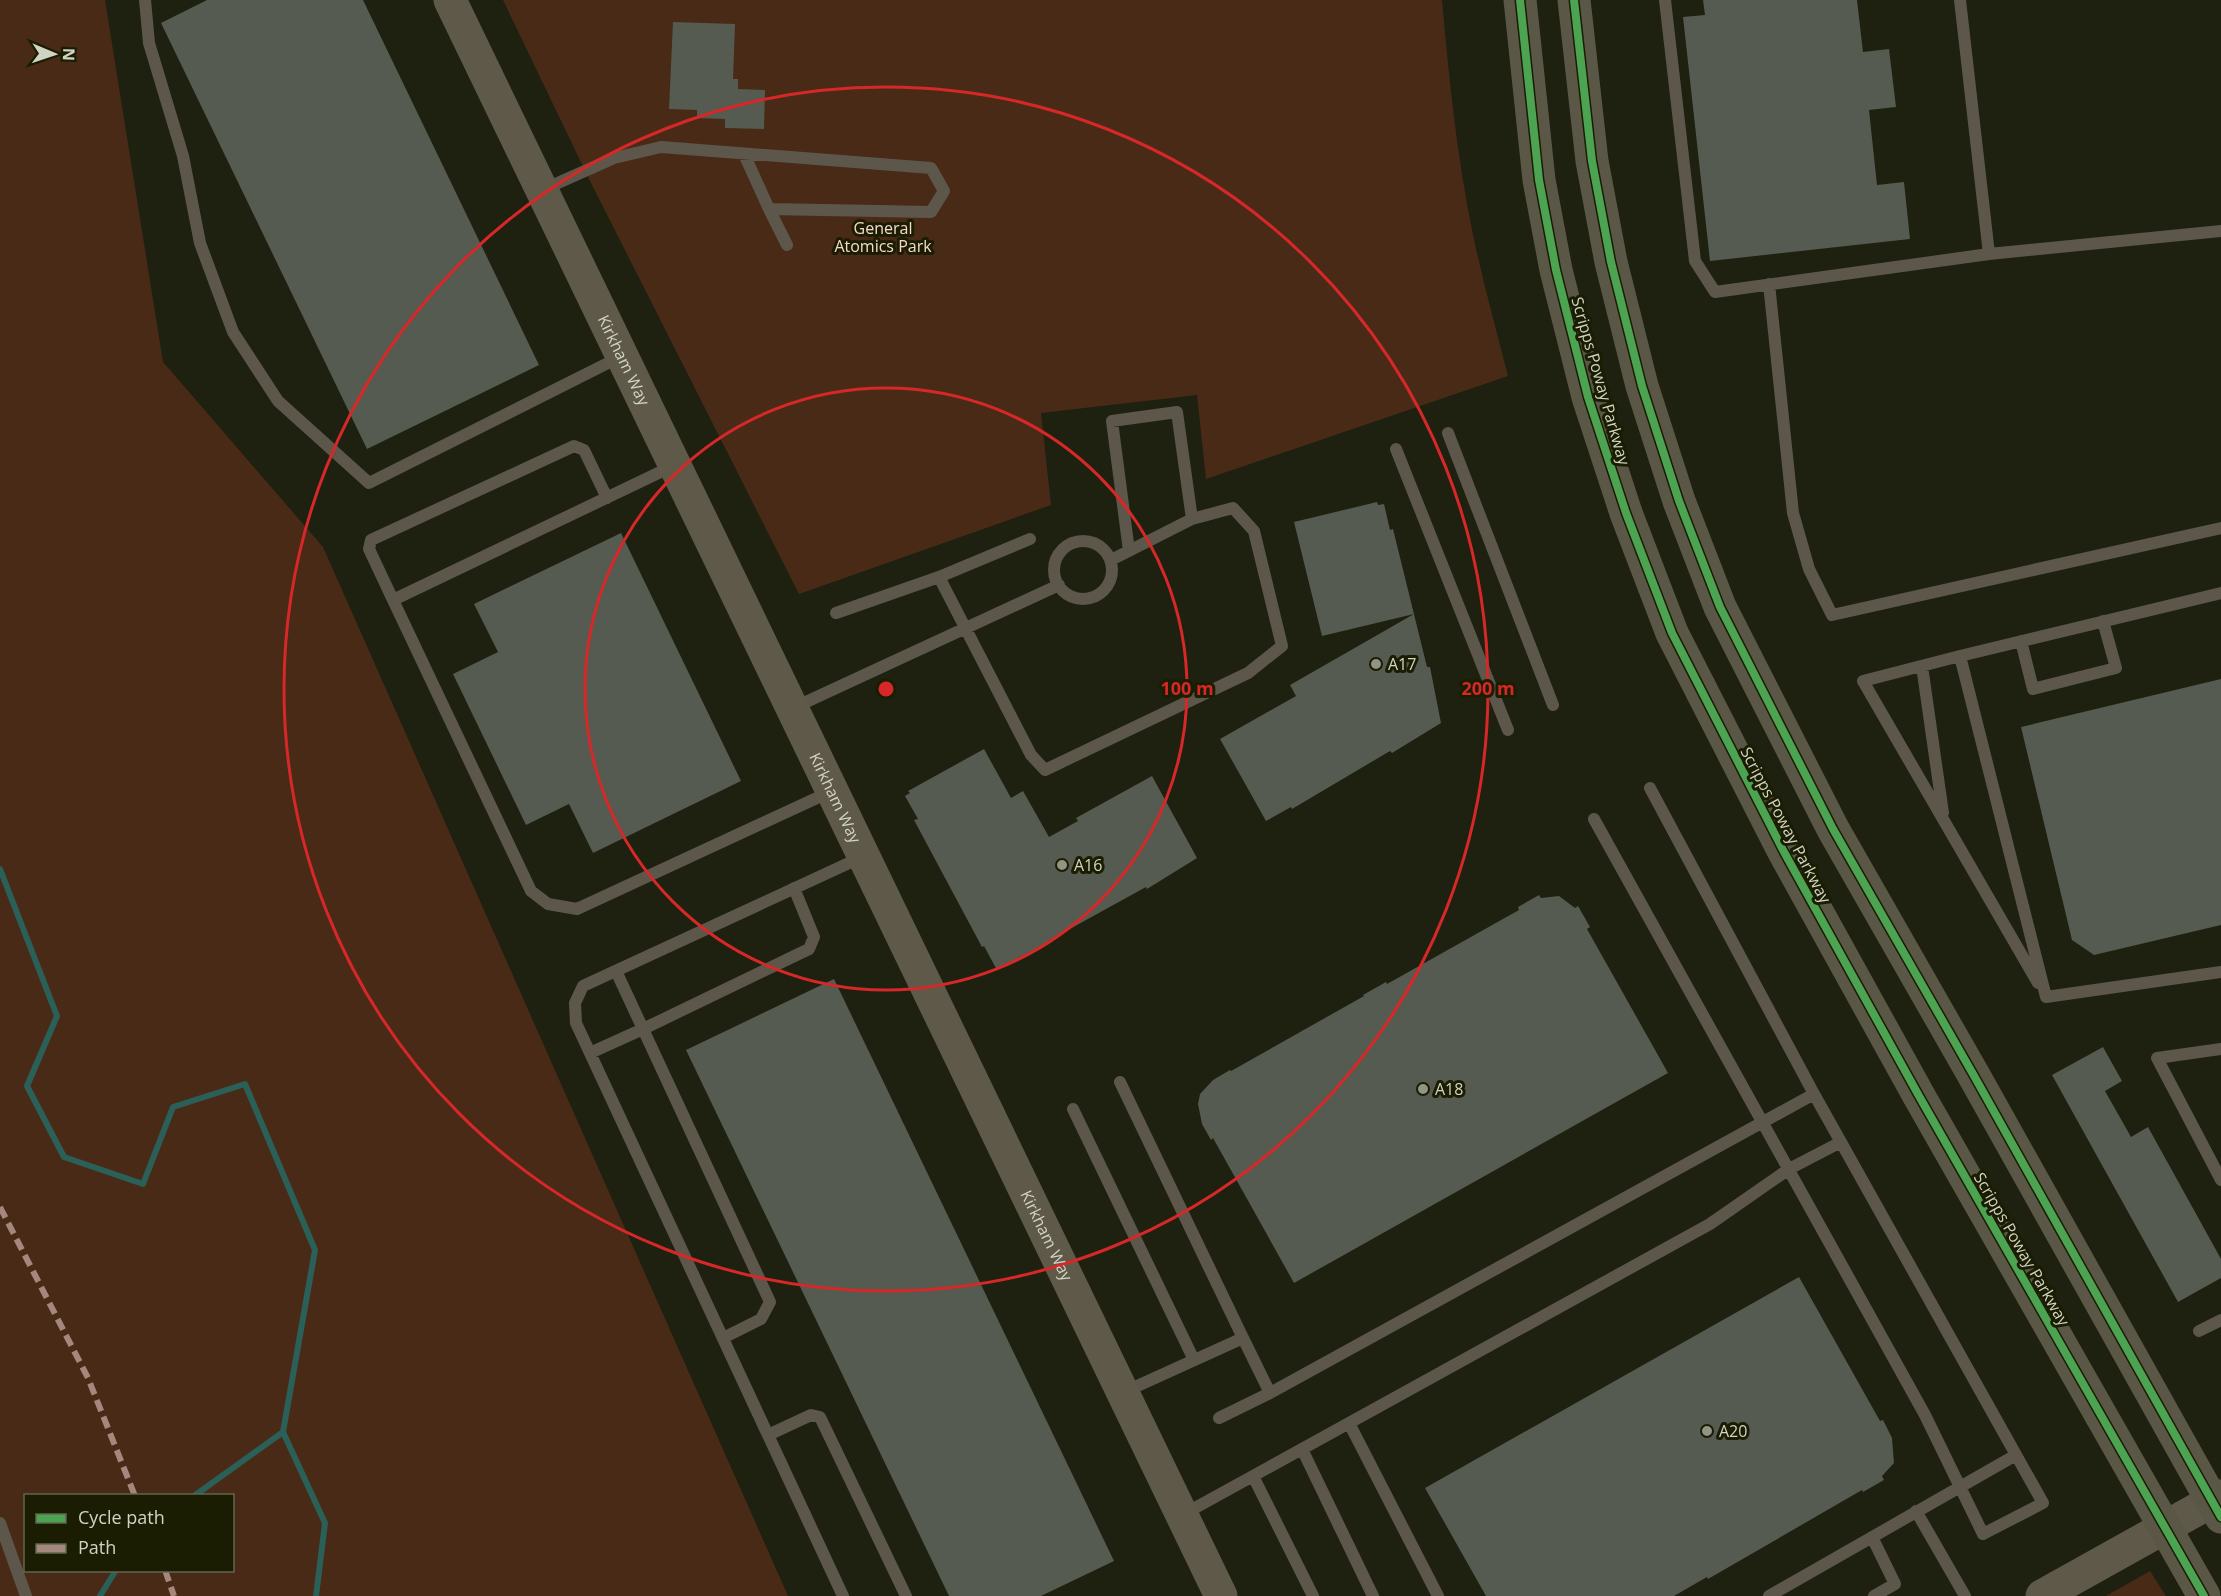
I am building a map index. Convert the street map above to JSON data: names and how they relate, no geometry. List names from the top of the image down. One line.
{"streets":{"main road":["Kirkham Way","Scripps Poway Parkway"]},"parks":["General Atomics Park"],"places":["A17","A16","A18","A20"],"legend":["Cycle path","Path"],"north":"right","rings":["100 m","200 m"]}
